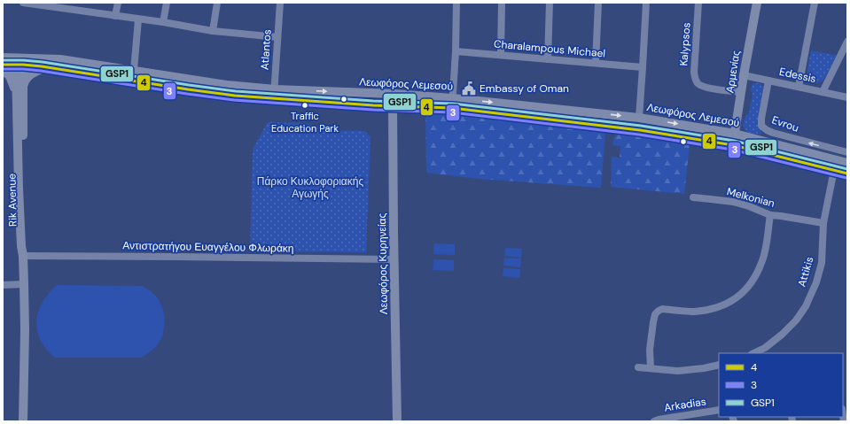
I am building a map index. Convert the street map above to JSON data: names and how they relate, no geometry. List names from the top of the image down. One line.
{"streets":{"main road":["Αρμενίας","Λεωφόρος Λεμεσού","Rik Avenue","Λεωφόρος Κυρηνείας"],"street":["Kalypsos","Charalampous Michael","Atlantos","Edessis","Evrou","Melkonian","Αντιστρατήγου Ευαγγέλου Φλωράκη","Attikis","Arkadias"]},"crossings":[["Kalypsos","Αρμενίας"],["Atlantos","Λεωφόρος Λεμεσού"],["Αρμενίας","Edessis"],["Αρμενίας","Λεωφόρος Λεμεσού"],["Edessis","Evrou"],["Λεωφόρος Λεμεσού","Rik Avenue"],["Λεωφόρος Λεμεσού","Λεωφόρος Κυρηνείας"],["Λεωφόρος Λεμεσού","Attikis"],["Melkonian","Attikis"],["Rik Avenue","Αντιστρατήγου Ευαγγέλου Φλωράκη"],["Αντιστρατήγου Ευαγγέλου Φλωράκη","Λεωφόρος Κυρηνείας"]],"parks":["Πάρκο Κυκλοφοριακής Αγωγής"],"places":{"public building":["Embassy of Oman"],"other":["Traffic Education Park"]},"lines":["transit line GSP1","transit line 4","transit line 3"],"legend":["4","3","GSP1"]}
